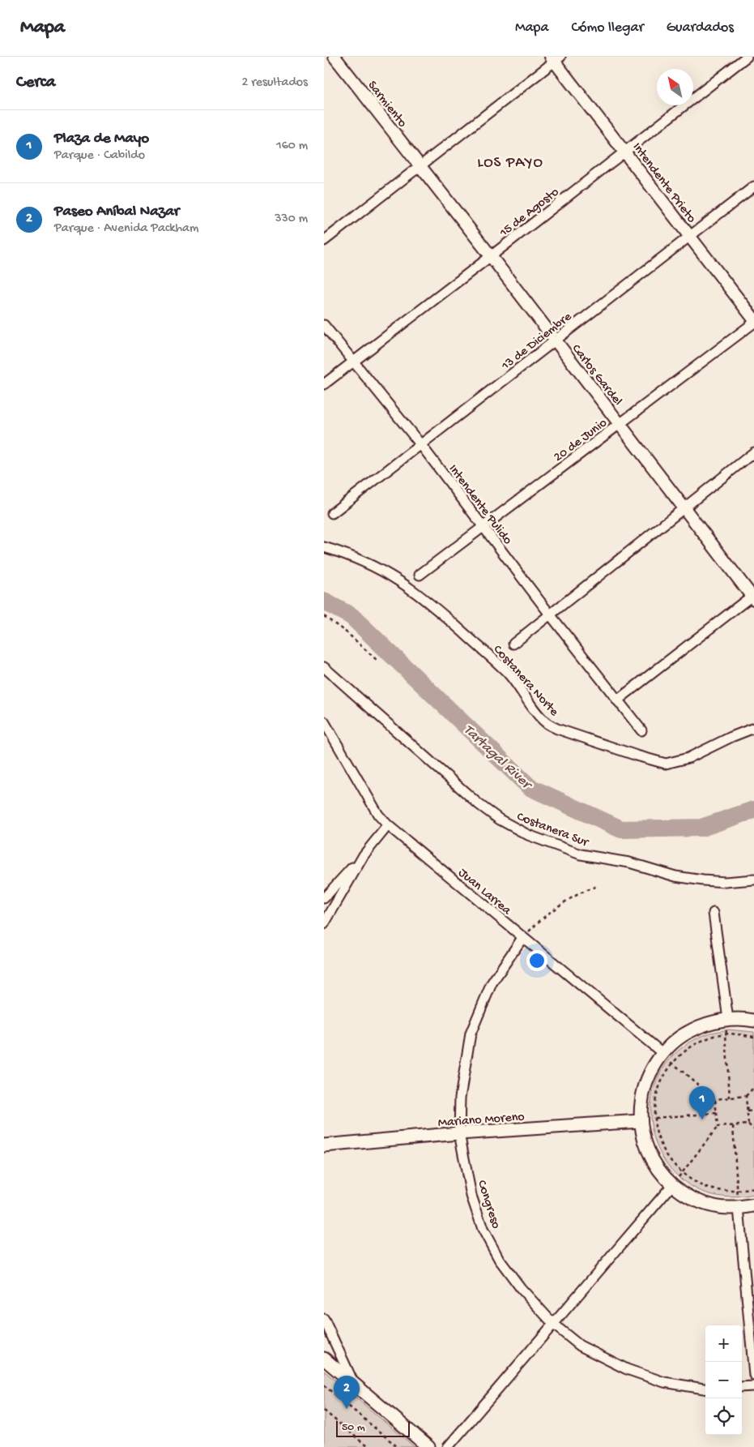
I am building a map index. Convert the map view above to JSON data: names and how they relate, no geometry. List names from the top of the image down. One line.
{"streets":{"main road":["Mariano Moreno"],"street":["Sarmiento","Intendente Prieto","15 de Agosto","13 de Diciembre","Carlos Gardel","20 de Junio","Intendente Pulido","Costanera Norte","Costanera Sur","Juan Larrea","Congreso"]},"crossings":[["Sarmiento","Carlos Gardel"],["Intendente Prieto","15 de Agosto"],["Intendente Prieto","13 de Diciembre"],["15 de Agosto","Carlos Gardel"],["15 de Agosto","Intendente Pulido"],["13 de Diciembre","Carlos Gardel"],["13 de Diciembre","Intendente Pulido"],["Carlos Gardel","20 de Junio"],["20 de Junio","Intendente Pulido"],["Juan Larrea","Congreso"],["Mariano Moreno","Congreso"]],"districts":["LOS PAYO"],"water":["Tartagal River"],"scale_bar":"50 m","north":"top left","page":{"header":"Mapa","nav":["Mapa","Cómo llegar","Guardados"],"heading":["Cerca","2 resultados"],"list":[{"mark":"1","name":"Plaza de Mayo","note":"Parque · Cabildo","value":"160 m"},{"mark":"2","name":"Paseo Aníbal Nazar","note":"Parque · Avenida Packham","value":"330 m"}],"pins":["1","2"],"map_buttons":["+","−"],"scale":"50 m"}}
